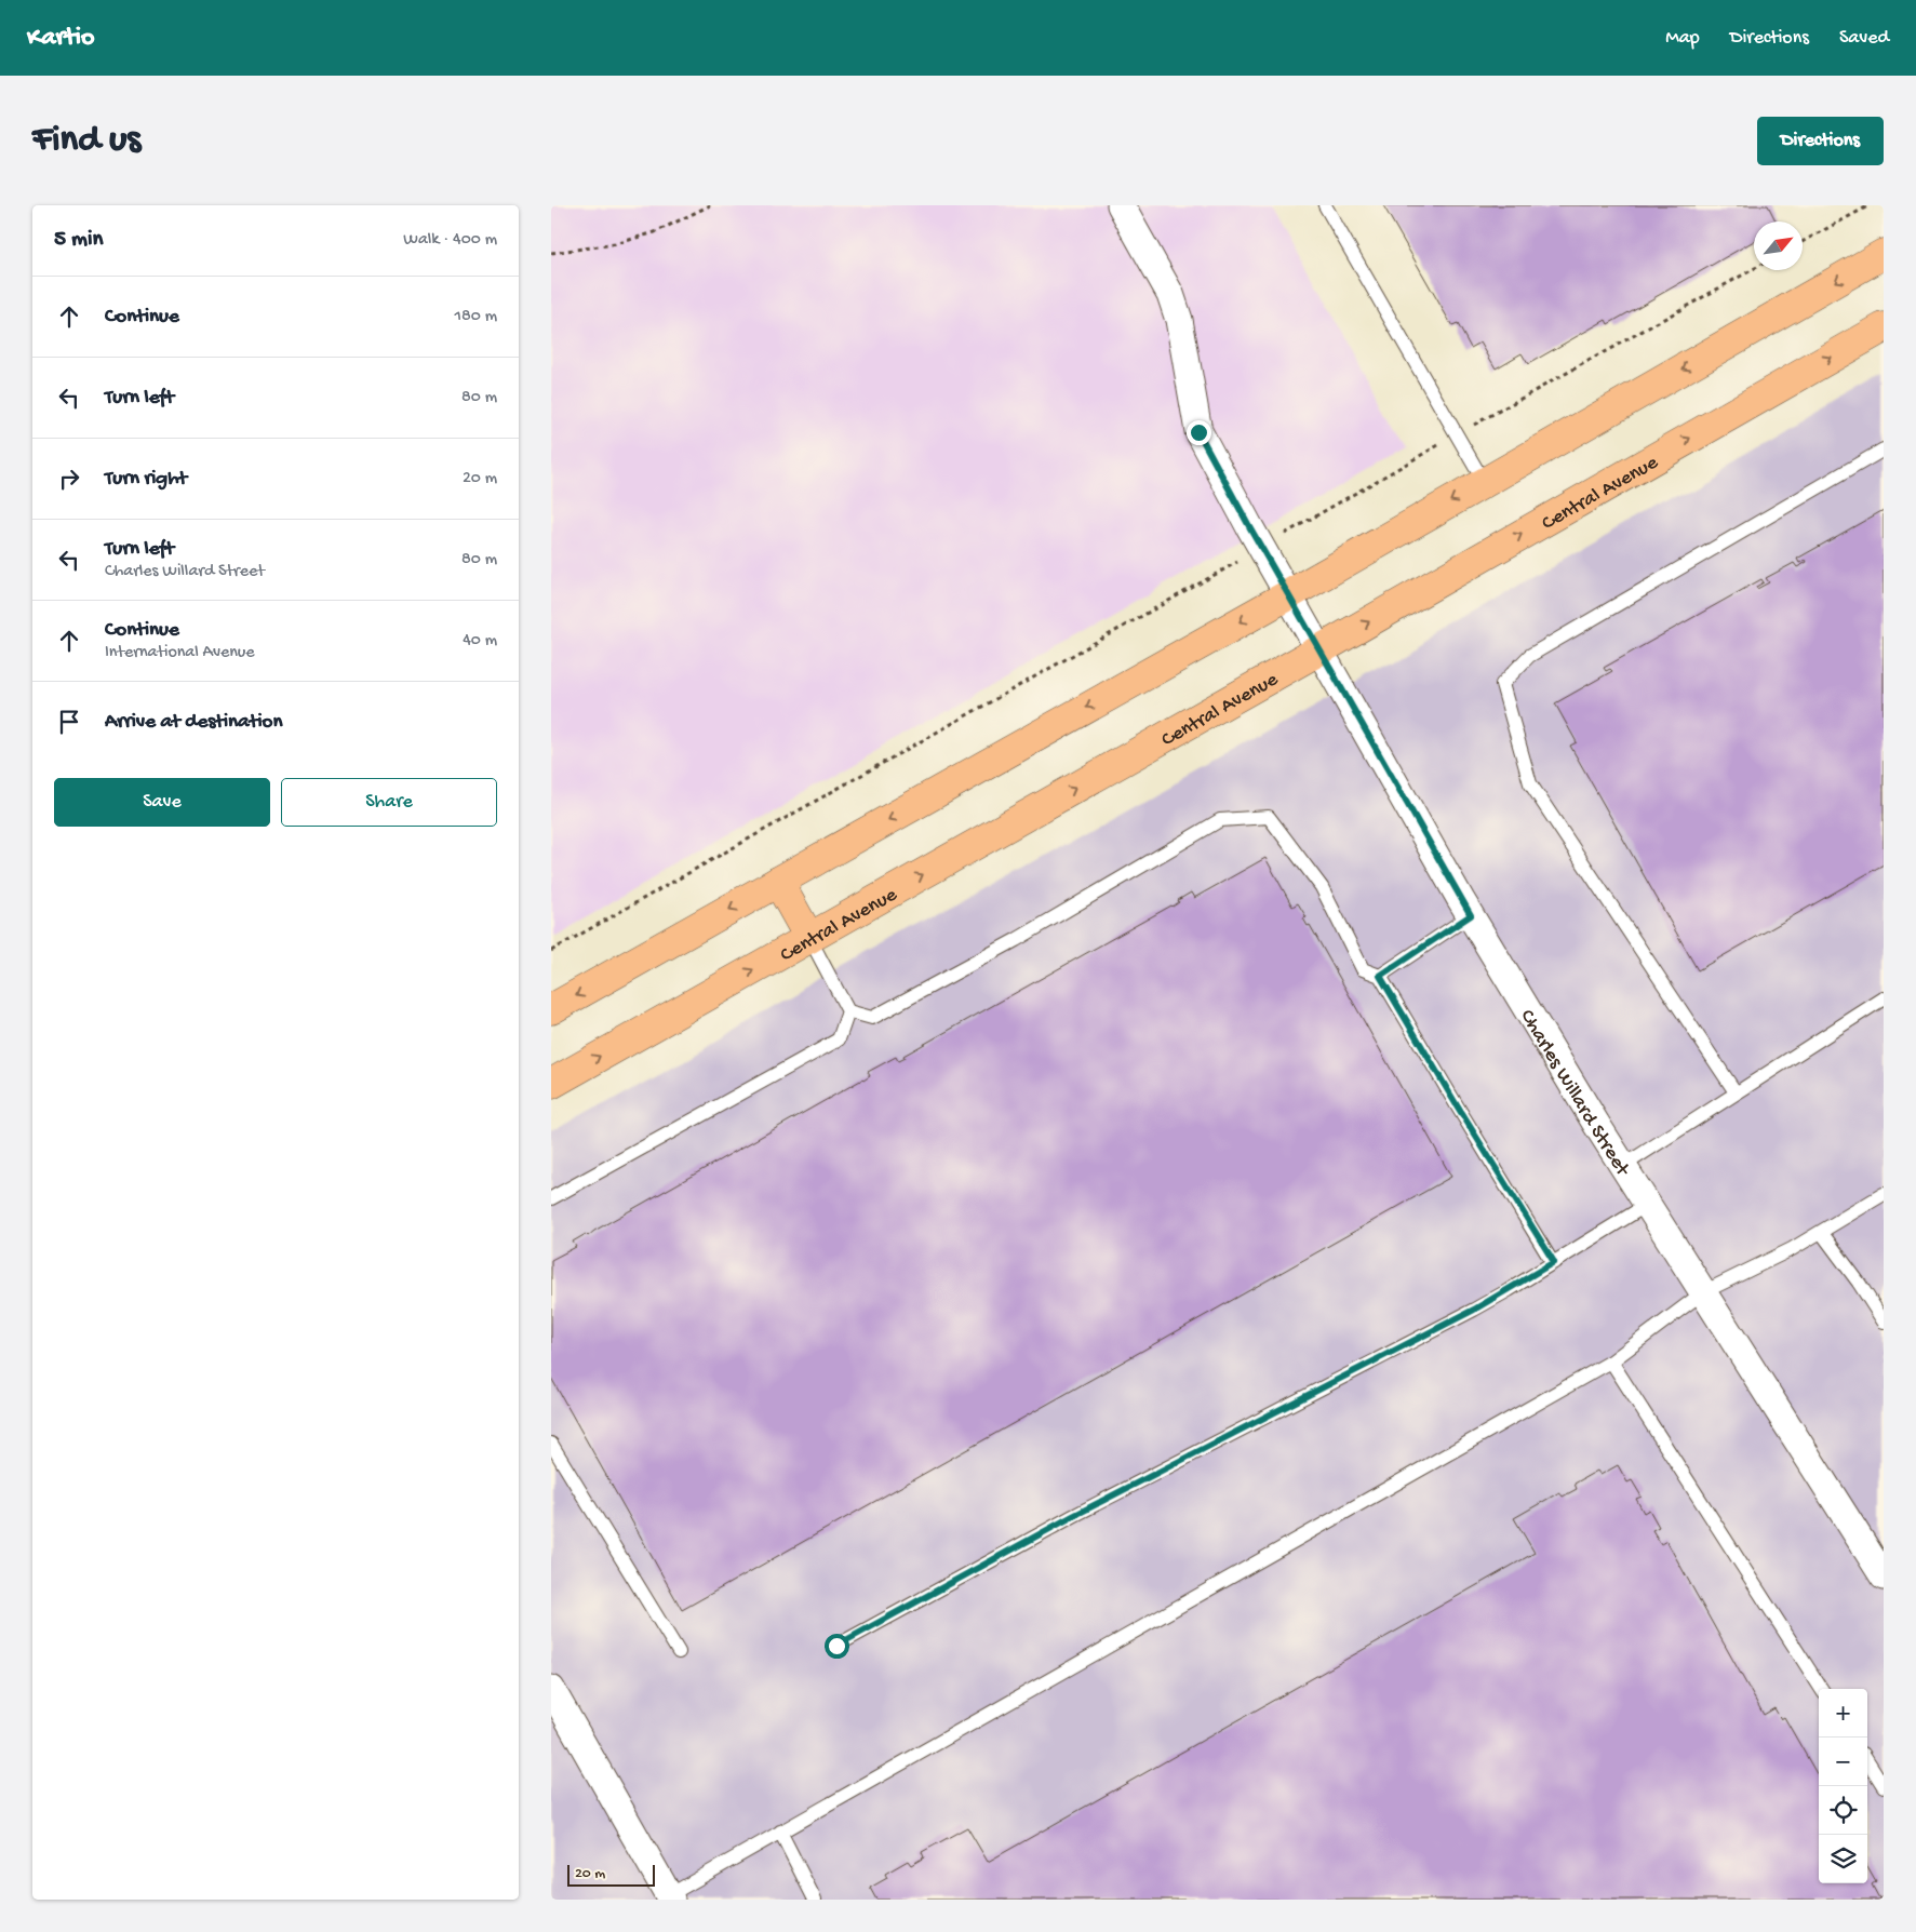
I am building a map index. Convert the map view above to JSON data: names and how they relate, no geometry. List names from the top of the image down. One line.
{"streets":{"main road":["Central Avenue"],"street":["Charles Willard Street"]},"crossings":[["Central Avenue","Charles Willard Street"]],"scale_bar":"20 m","north":"top right","page":{"header":"Kartio","nav":["Map","Directions","Saved"],"buttons":["Directions",["Save","Share"]],"title":"Find us","heading":["5 min","Walk · 400 m"],"list":[["Continue","180 m"],["Turn left","80 m"],["Turn right","20 m"],["Turn left","Charles Willard Street","80 m"],["Continue","International Avenue","40 m"],"Arrive at destination"],"map_buttons":["+","−"],"scale":"20 m"}}
